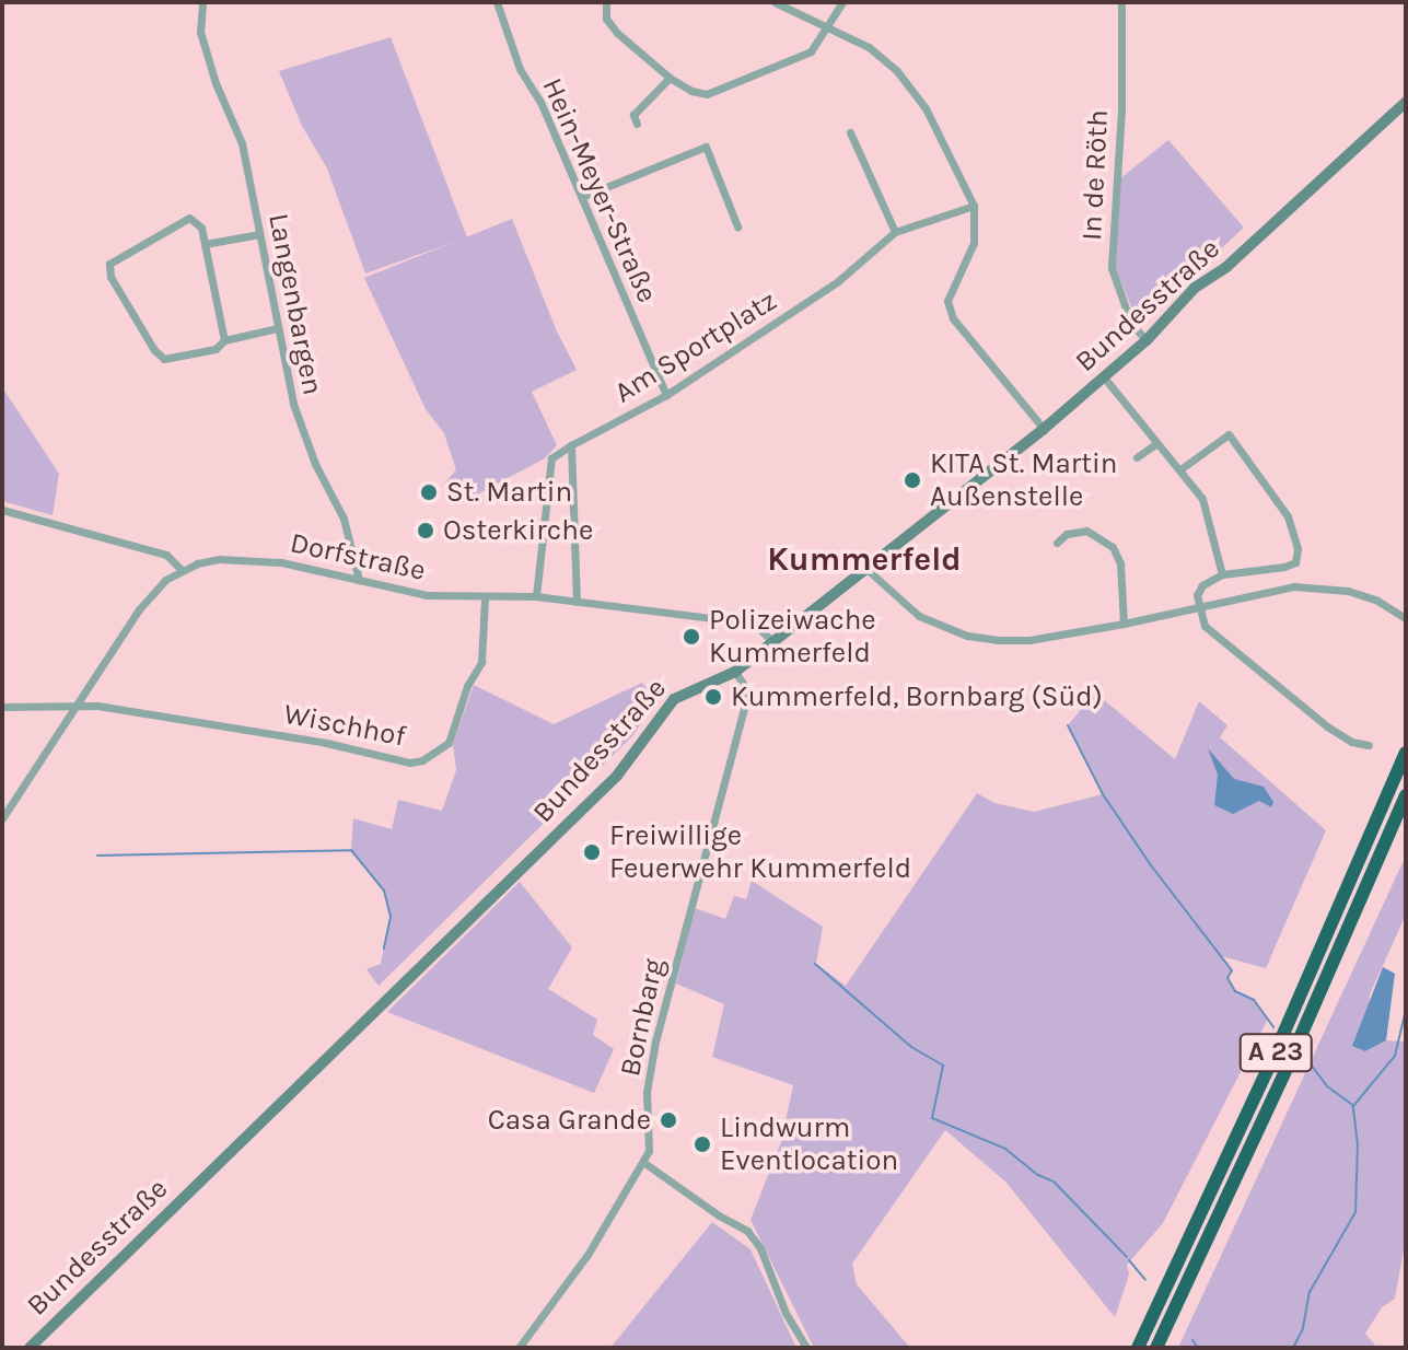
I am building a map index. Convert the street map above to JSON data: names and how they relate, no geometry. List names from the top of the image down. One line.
{"streets":{"highway":["A 23"],"street":["In de Röth","Hein-Meyer-Straße","Langenbargen","Bundesstraße","Am Sportplatz","Dorfstraße","Wischhof","Bornbarg"]},"crossings":[["In de Röth","Bundesstraße"],["Hein-Meyer-Straße","Am Sportplatz"],["Langenbargen","Dorfstraße"],["Bundesstraße","Dorfstraße"],["Bundesstraße","Bornbarg"],["Dorfstraße","Wischhof"]],"districts":["Kummerfeld"],"places":["KITA St. Martin Außenstelle","St. Martin","Osterkirche","Polizeiwache Kummerfeld","Kummerfeld, Bornbarg (Süd)","Freiwillige Feuerwehr Kummerfeld","Casa Grande","Lindwurm Eventlocation"]}
